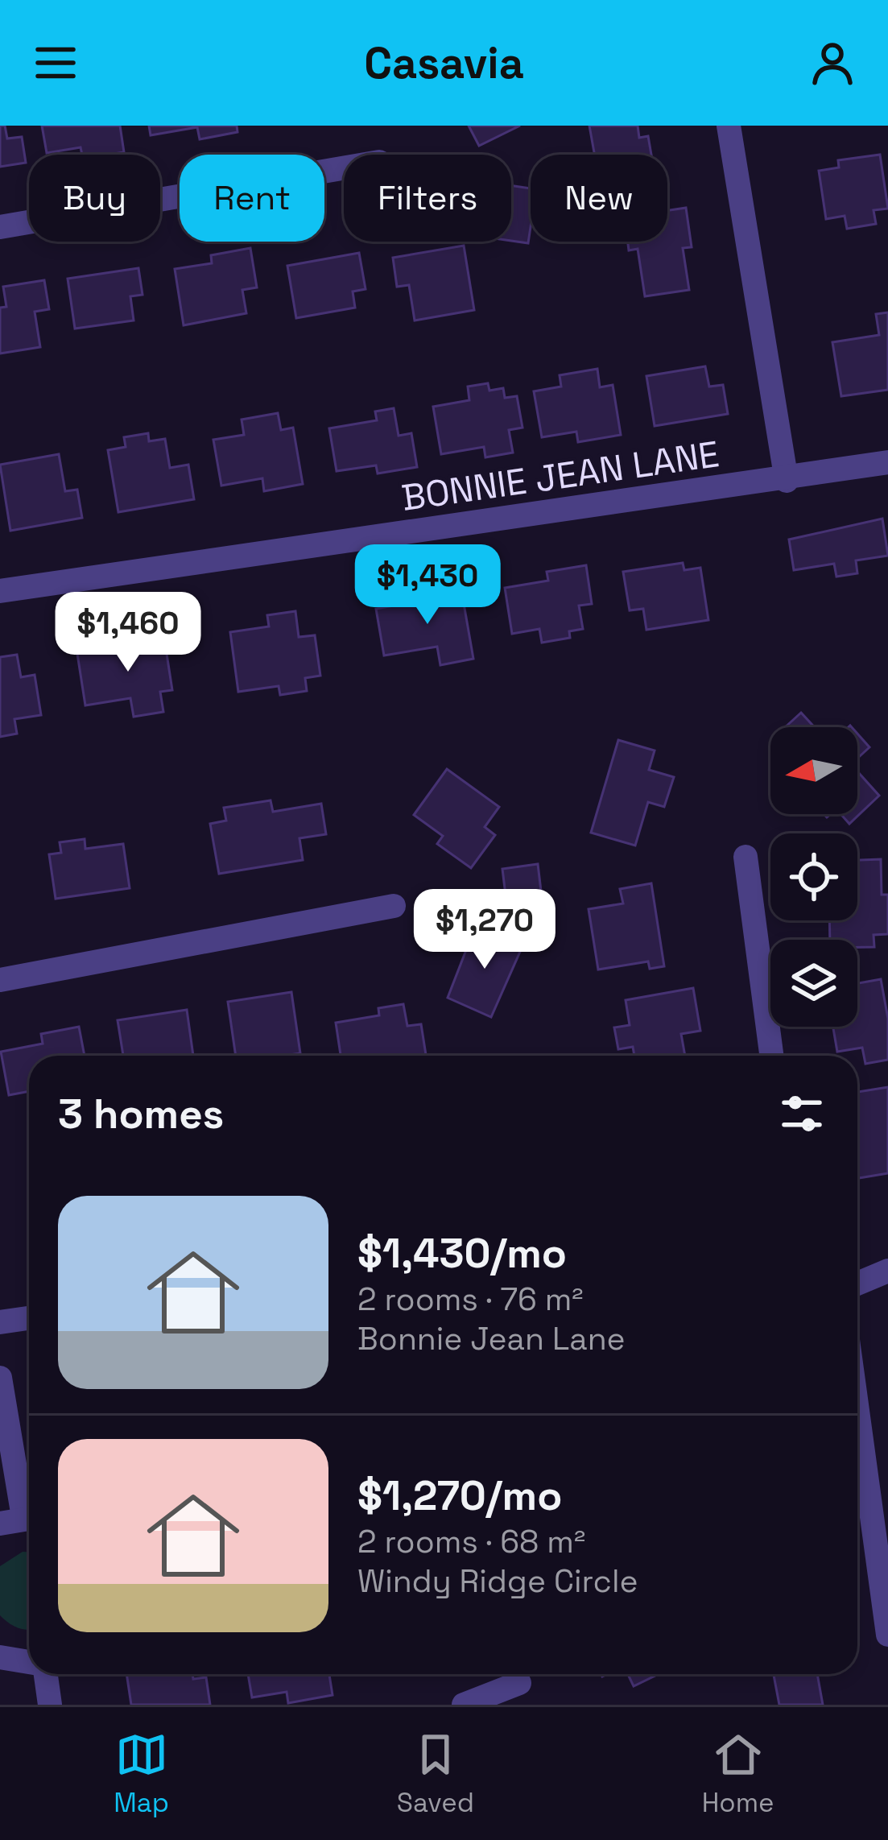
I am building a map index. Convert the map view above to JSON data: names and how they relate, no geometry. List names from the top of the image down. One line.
{"streets":{"street":["BONNIE JEAN LANE"]},"north":"left","page":{"header":"Casavia","chip":["Buy","Rent","Filters","New"],"price":["$1,430","$1,460","$1,270"],"heading":"3 homes","list":[{"name":"$1,430/mo","note":"2 rooms · 76 m² · Bonnie Jean Lane"},{"name":"$1,270/mo","note":"2 rooms · 68 m² · Windy Ridge Circle"}],"tabs":["Map","Saved","Home"]}}
